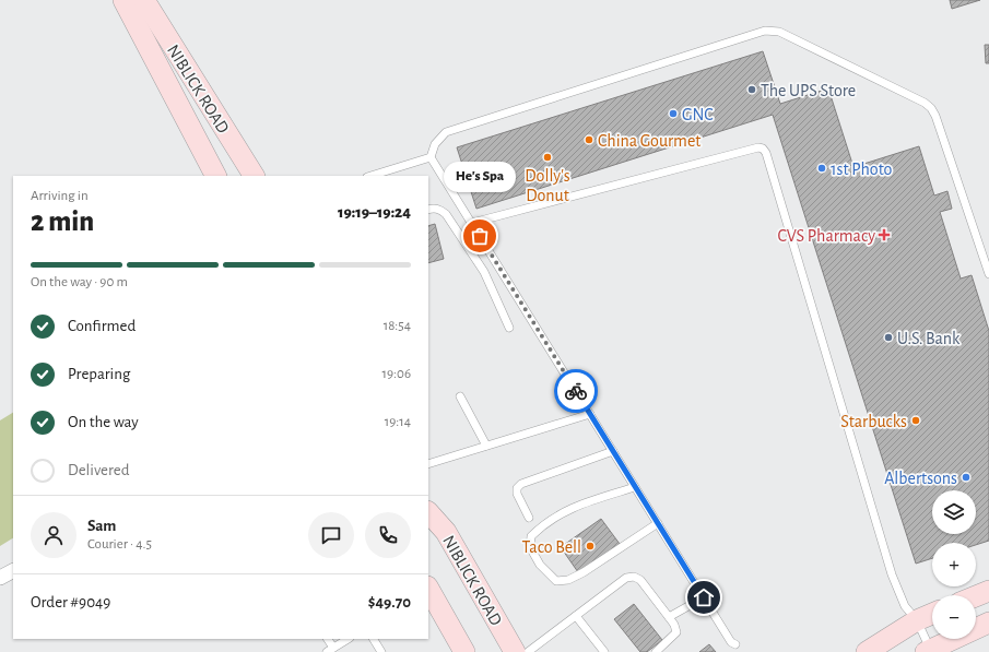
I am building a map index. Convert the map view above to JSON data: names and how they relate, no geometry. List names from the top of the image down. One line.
{"streets":{"main road":["NIBLICK ROAD"]},"places":{"other":["The UPS Store","GNC","China Gourmet","Dolly's Donut","1st Photo","He's Spa","U.S. Bank","Starbucks","Albertsons","Taco Bell"],"health":["CVS Pharmacy"]},"page":{"bubble":"He's Spa","heading":["2 min","Arriving in","19:19–19:24"],"panel":["Sam","Courier · 4.5","Order #9049","$49.70"],"bar":"On the way · 90 m","list":[["Confirmed","18:54"],["Preparing","19:06"],["On the way","19:14"],"Delivered"],"map_buttons":["+","−"]}}
